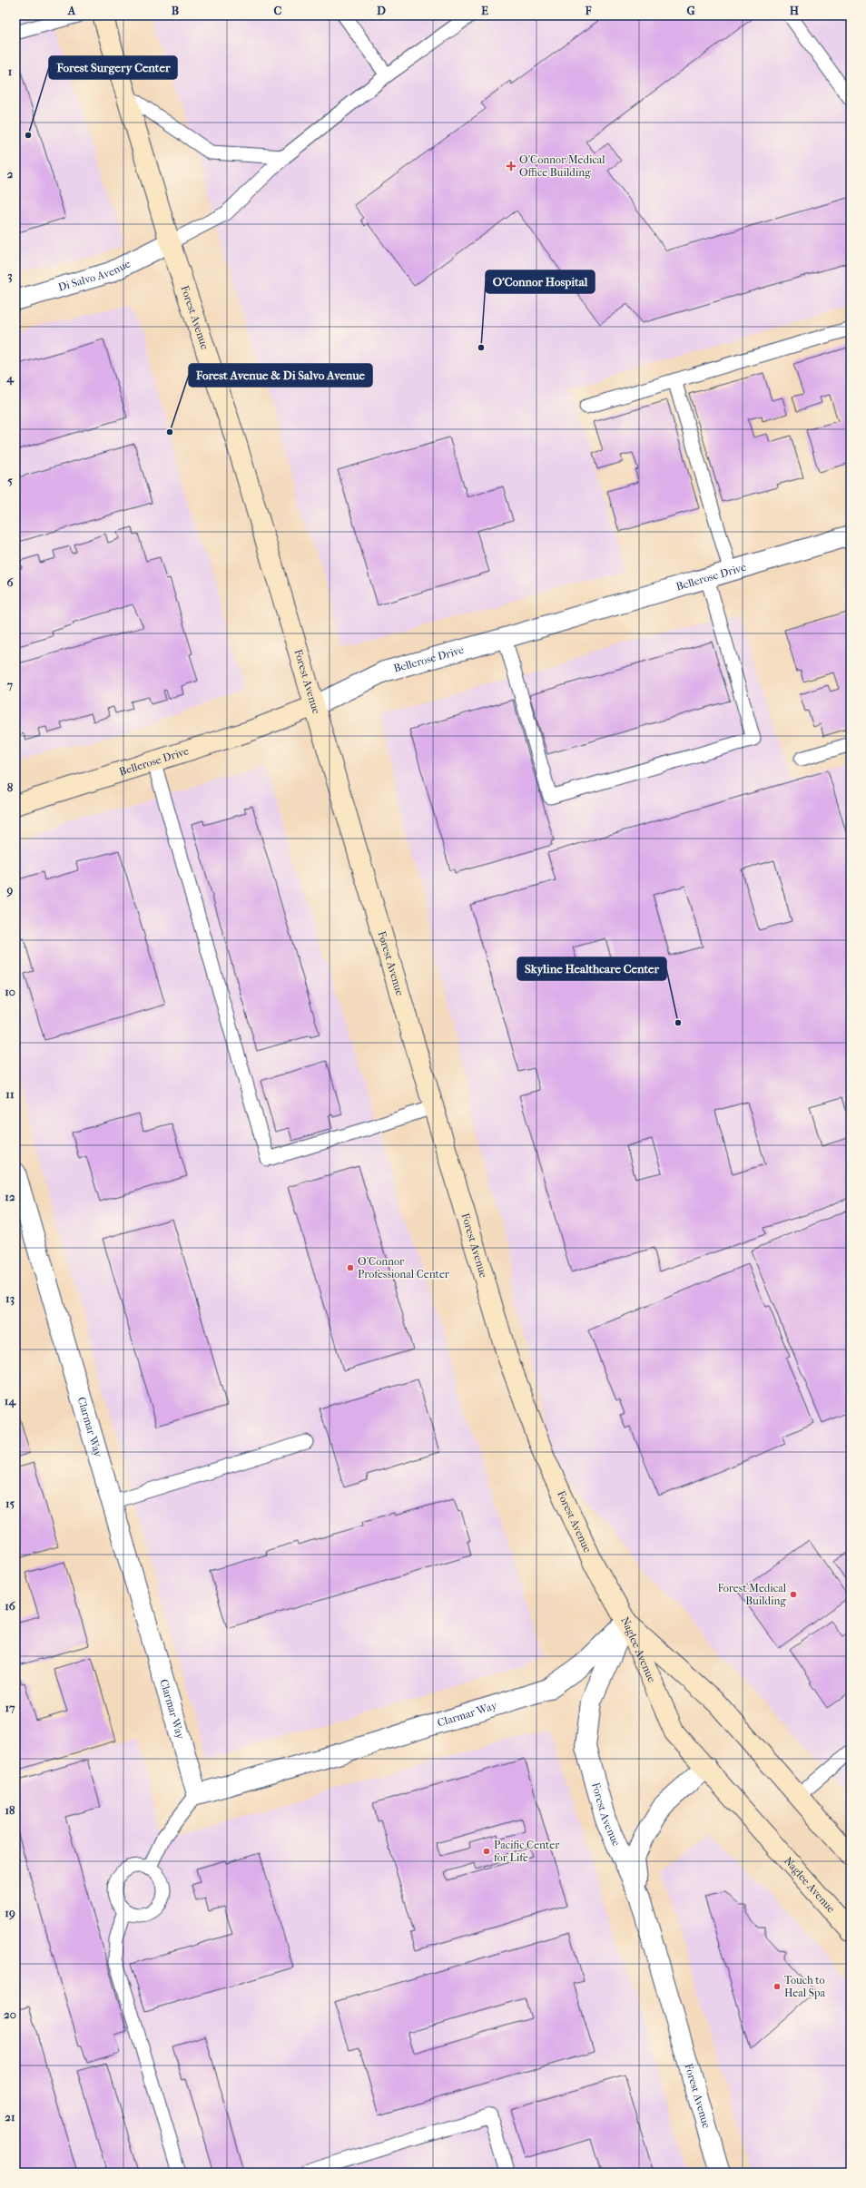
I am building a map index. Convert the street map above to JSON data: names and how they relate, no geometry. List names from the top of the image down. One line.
{"streets":{"main road":["Forest Avenue","Bellerose Drive","Naglee Avenue"],"street":["Di Salvo Avenue","Clarmar Way"]},"crossings":[["Di Salvo Avenue","Forest Avenue"],["Forest Avenue","Bellerose Drive"],["Forest Avenue","Clarmar Way"],["Forest Avenue","Naglee Avenue"],["Clarmar Way","Naglee Avenue"]],"places":{"other":["Forest Surgery Center","O’Connor Hospital","Forest Avenue & Di Salvo Avenue","Skyline Healthcare Center","O’Connor Professional Center","Forest Medical Building","Pacific Center for Life","Touch to Heal Spa"],"health":["O’Connor Medical Office Building"]},"grid":{"columns":["A","B","C","D","E","F","G","H"],"rows":["1","2","3","4","5","6","7","8","9","10","11","12","13","14","15","16","17","18","19","20","21"]}}
